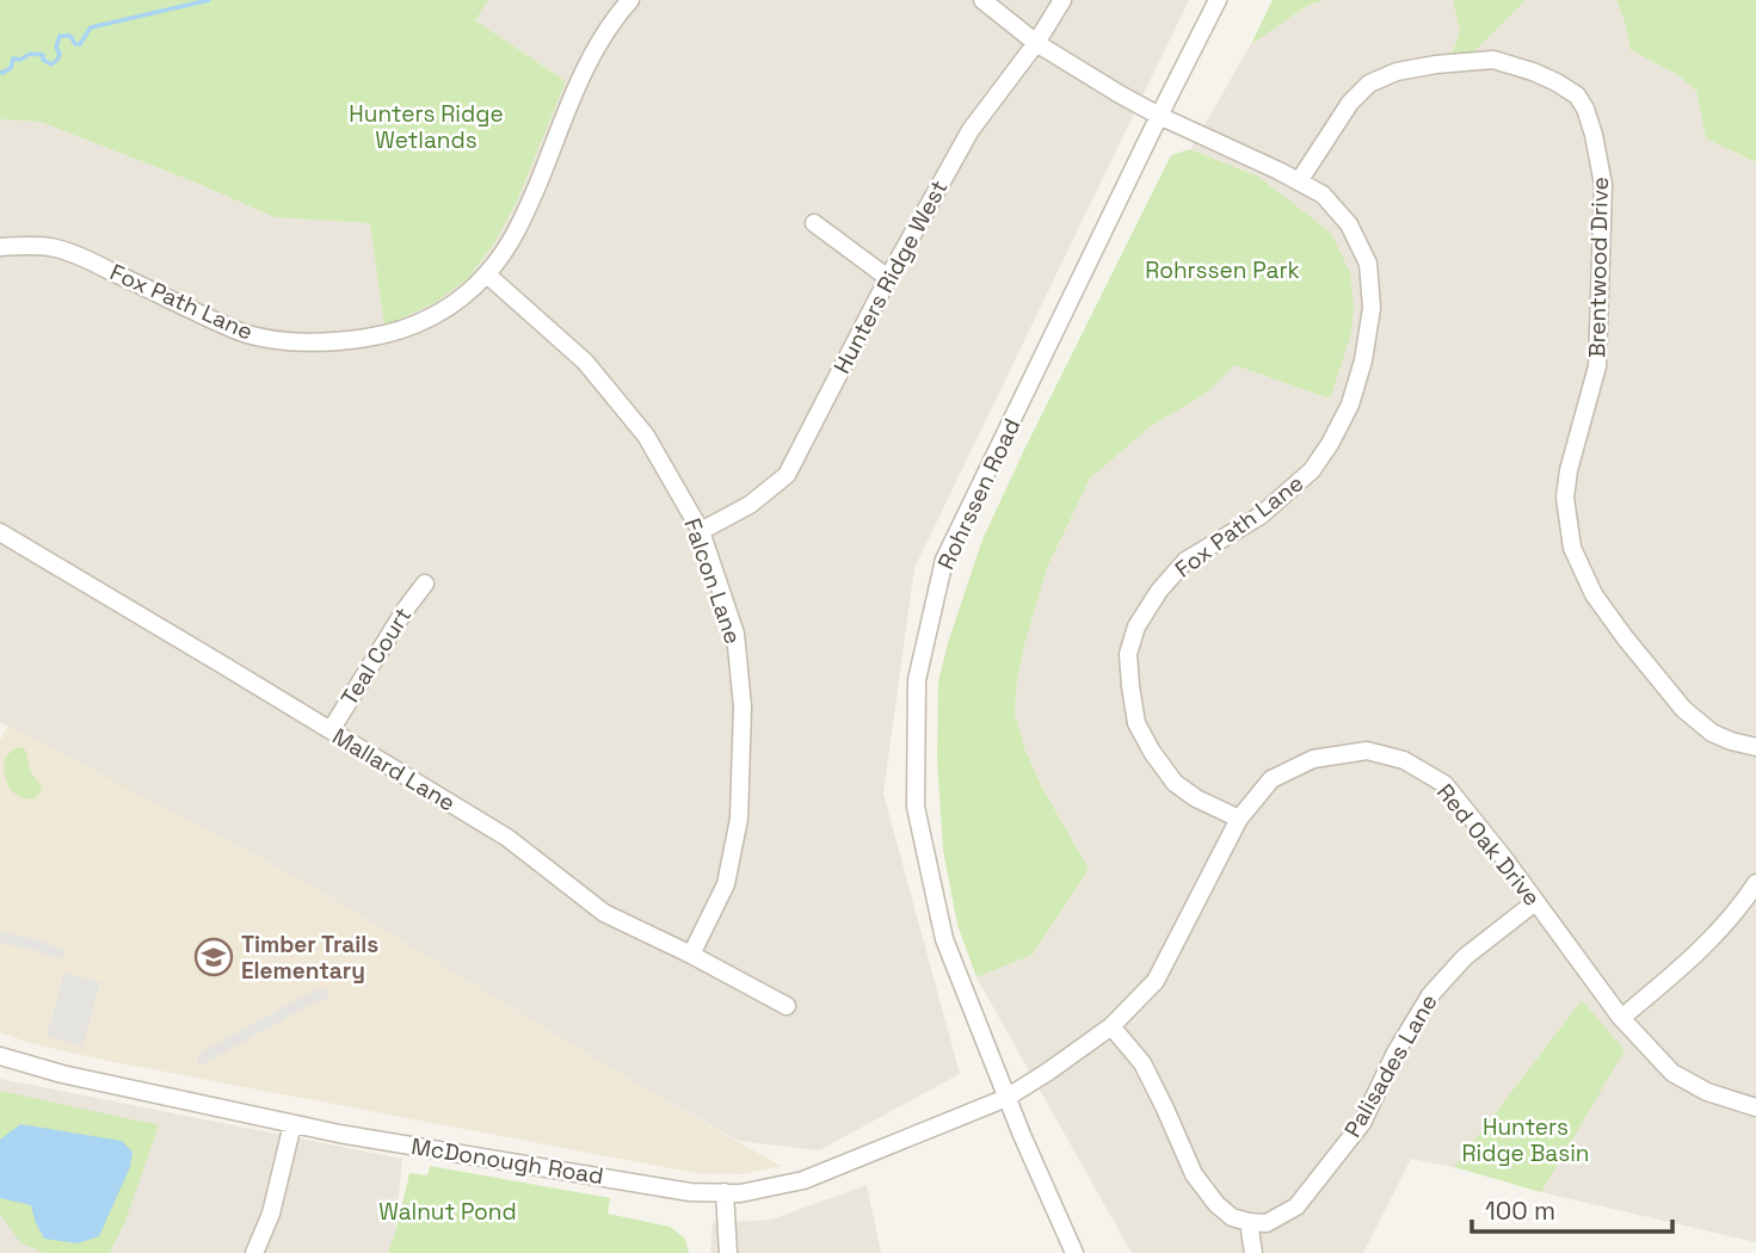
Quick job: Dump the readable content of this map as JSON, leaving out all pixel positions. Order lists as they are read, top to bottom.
{
  "streets": {
    "street": [
      "Brentwood Drive",
      "Hunters Ridge West",
      "Fox Path Lane",
      "Rohrssen Road",
      "Falcon Lane",
      "Teal Court",
      "Mallard Lane",
      "Red Oak Drive",
      "Palisades Lane",
      "McDonough Road"
    ]
  },
  "crossings": [
    ["Brentwood Drive", "Fox Path Lane"],
    ["Hunters Ridge West", "Fox Path Lane"],
    ["Hunters Ridge West", "Falcon Lane"],
    ["Fox Path Lane", "Rohrssen Road"],
    ["Fox Path Lane", "Falcon Lane"],
    ["Fox Path Lane", "Red Oak Drive"],
    ["Rohrssen Road", "Red Oak Drive"],
    ["Rohrssen Road", "McDonough Road"],
    ["Falcon Lane", "Mallard Lane"],
    ["Teal Court", "Mallard Lane"],
    ["Red Oak Drive", "Palisades Lane"],
    ["Red Oak Drive", "McDonough Road"]
  ],
  "parks": [
    "Hunters Ridge Wetlands",
    "Rohrssen Park",
    "Hunters Ridge Basin",
    "Walnut Pond"
  ],
  "places": {
    "school or university": ["Timber Trails Elementary"]
  },
  "scale_bar": "100 m"
}
